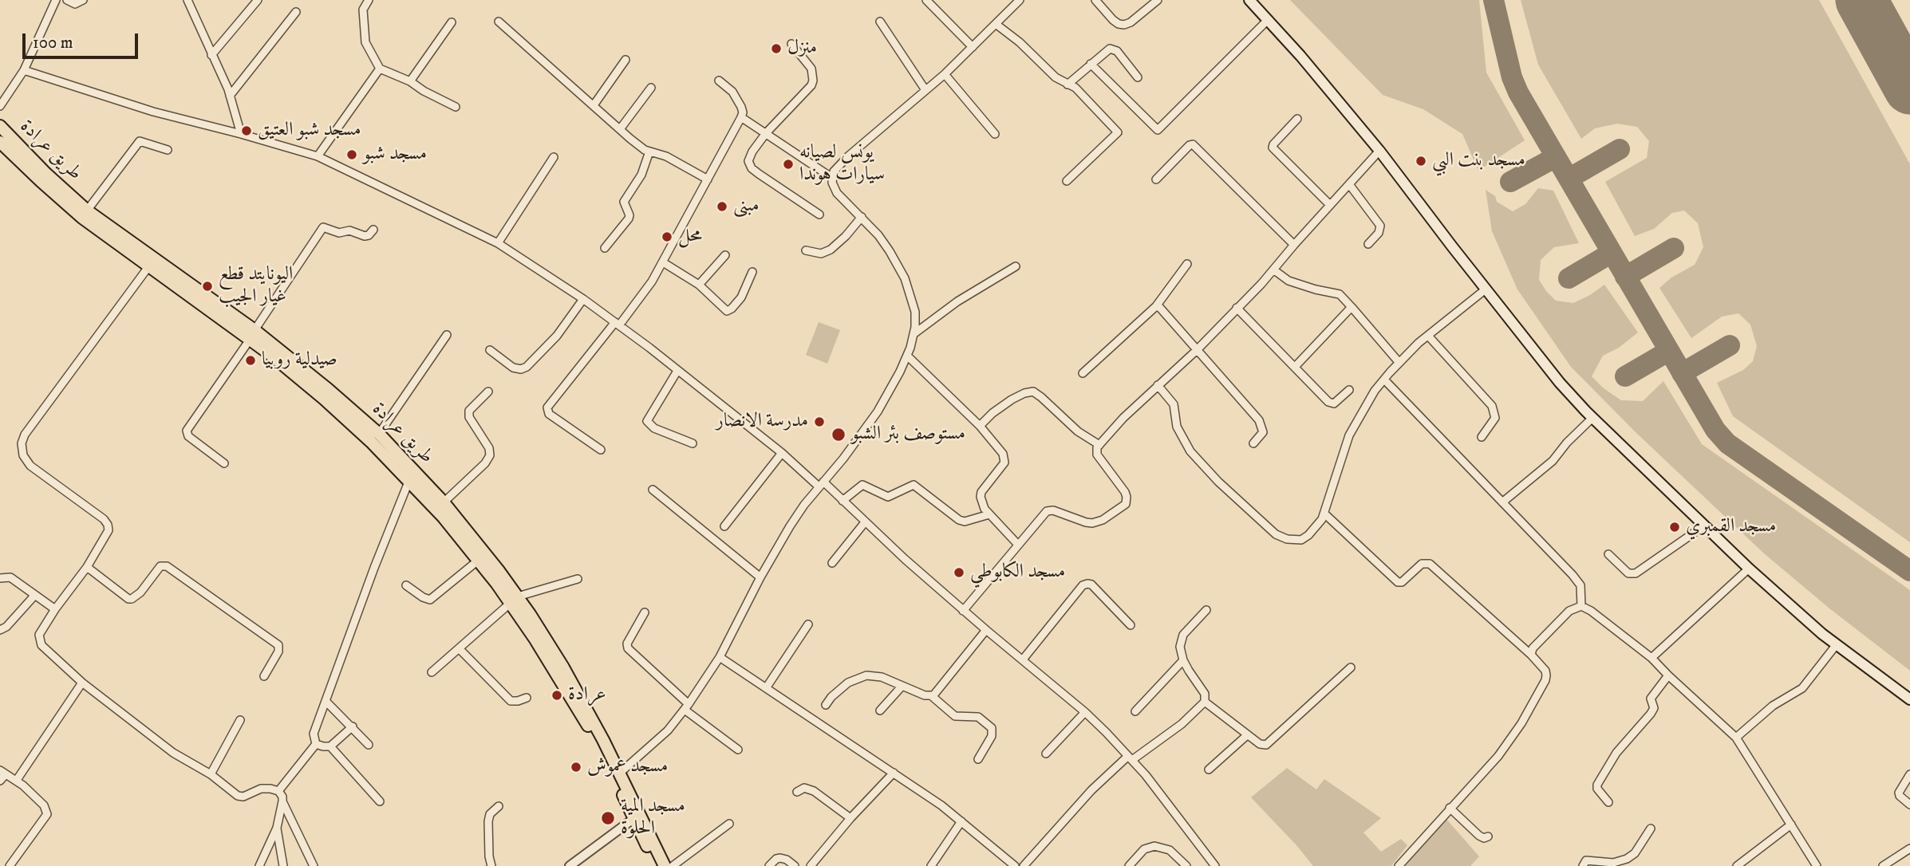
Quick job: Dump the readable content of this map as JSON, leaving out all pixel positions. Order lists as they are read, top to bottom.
{
  "streets": {
    "main road": ["طريق عرادة"]
  },
  "places": [
    "منزل",
    "مسجد شبو العتيق",
    "مسجد شبو",
    "مسجد بنت البي",
    "يونس لصيانه سيارات هوندا",
    "مبنى",
    "محل",
    "اليونايتد قطع غيار الجيب",
    "صيدلية روبيا",
    "مدرسة الانصار",
    "مستوصف بئر الشبو",
    "مسجد القمبري",
    "مسجد الكابوطي",
    "عرادة",
    "مسجد عموش",
    "مسجد المية الحلوة"
  ],
  "scale_bar": "100 m"
}
